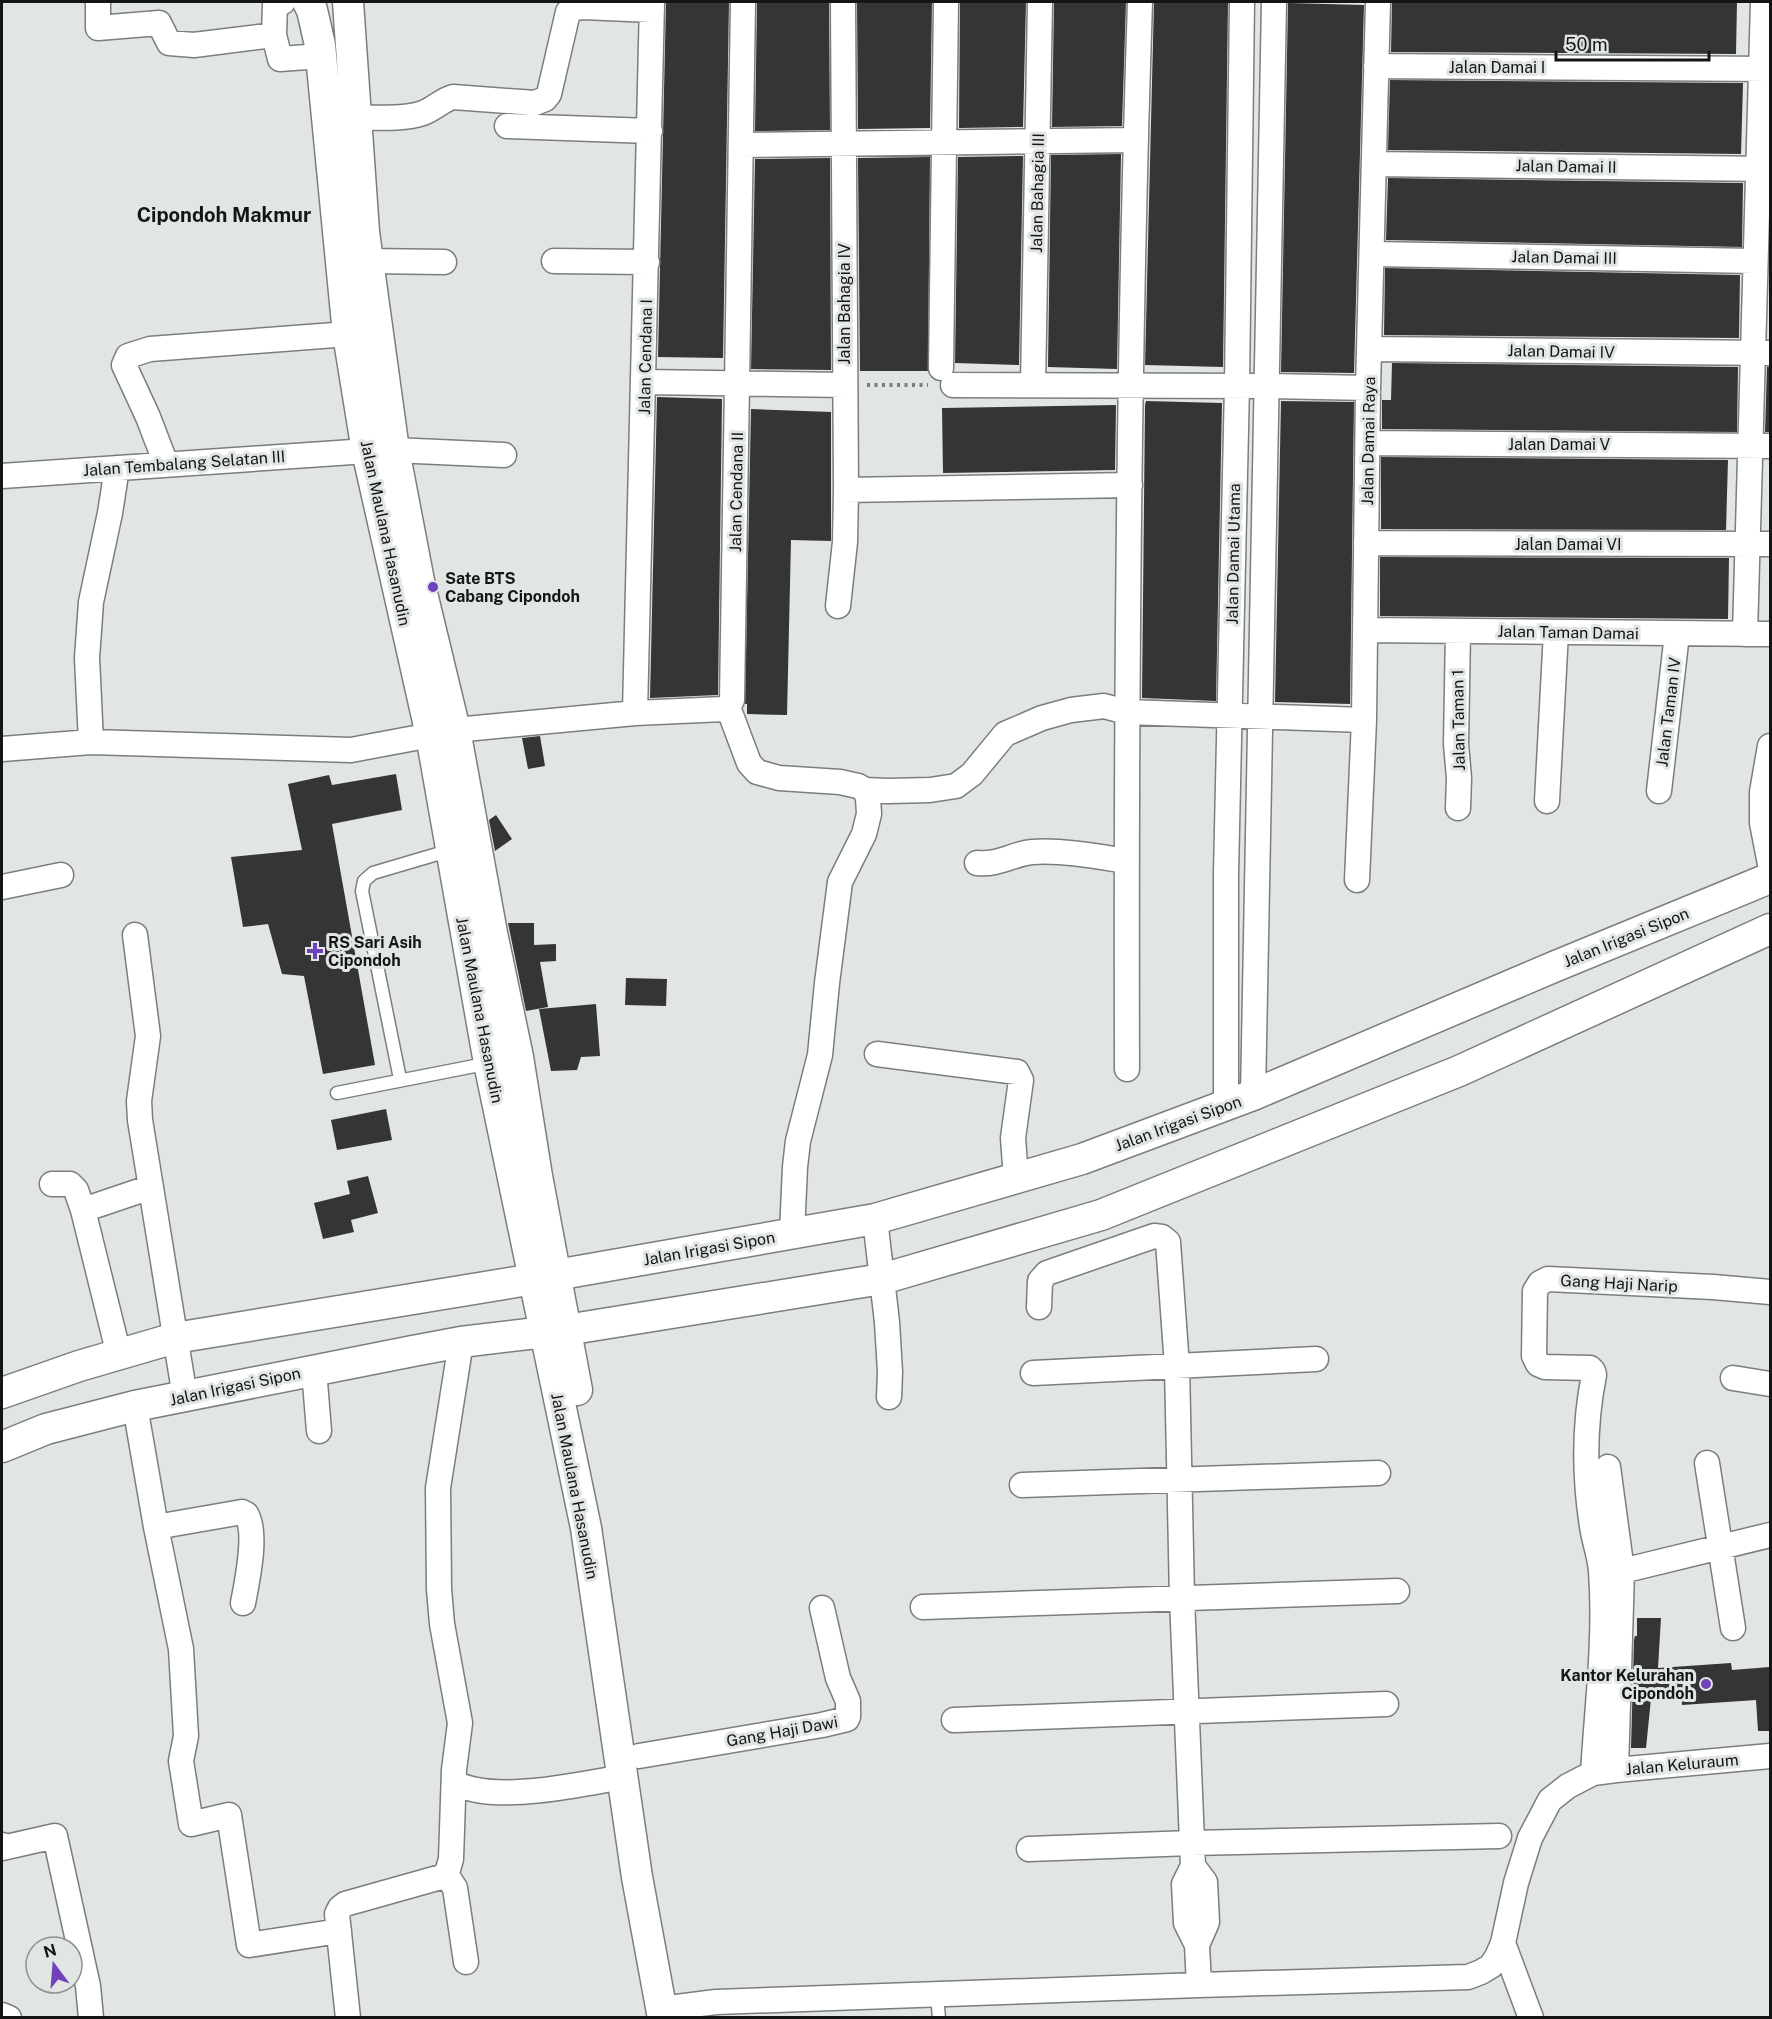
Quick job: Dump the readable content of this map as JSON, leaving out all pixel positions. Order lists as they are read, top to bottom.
{
  "streets": {
    "street": [
      "Jalan Damai I",
      "Jalan Damai II",
      "Jalan Bahagia III",
      "Jalan Damai III",
      "Jalan Bahagia IV",
      "Jalan Damai IV",
      "Jalan Cendana I",
      "Jalan Damai Raya",
      "Jalan Damai V",
      "Jalan Tembalang Selatan III",
      "Jalan Cendana II",
      "Jalan Maulana Hasanudin",
      "Jalan Damai VI",
      "Jalan Damai Utama",
      "Jalan Taman Damai",
      "Jalan Taman IV",
      "Jalan Taman 1",
      "Jalan Irigasi Sipon",
      "Gang Haji Narip",
      "Gang Haji Dawi",
      "Jalan Keluraum"
    ]
  },
  "crossings": [
    ["Jalan Damai I", "Jalan Damai Raya"],
    ["Jalan Damai II", "Jalan Damai Raya"],
    ["Jalan Damai III", "Jalan Damai Raya"],
    ["Jalan Damai IV", "Jalan Damai Raya"],
    ["Jalan Damai Raya", "Jalan Damai V"],
    ["Jalan Damai Raya", "Jalan Damai VI"],
    ["Jalan Damai Raya", "Jalan Taman Damai"],
    ["Jalan Tembalang Selatan III", "Jalan Maulana Hasanudin"],
    ["Jalan Maulana Hasanudin", "Jalan Irigasi Sipon"],
    ["Jalan Maulana Hasanudin", "Gang Haji Dawi"],
    ["Jalan Damai Utama", "Jalan Irigasi Sipon"],
    ["Jalan Taman Damai", "Jalan Taman IV"],
    ["Jalan Taman Damai", "Jalan Taman 1"],
    ["Gang Haji Narip", "Jalan Keluraum"]
  ],
  "districts": ["Cipondoh Makmur"],
  "places": {
    "other": ["Sate BTS Cabang Cipondoh", "Kantor Kelurahan Cipondoh"],
    "health": ["RS Sari Asih Cipondoh"]
  },
  "scale_bar": "50 m",
  "north": "top"
}
